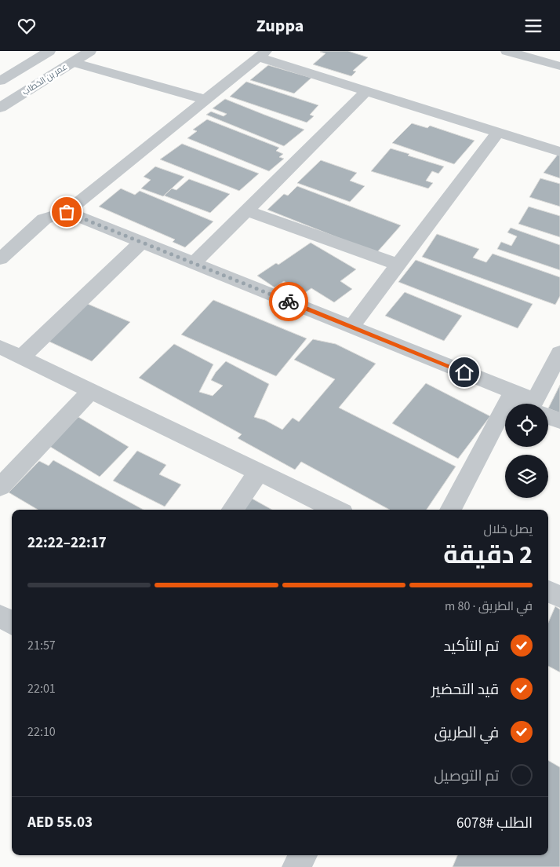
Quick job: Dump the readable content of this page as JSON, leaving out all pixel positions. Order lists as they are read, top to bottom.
{
  "streets": {
    "street": ["عمر بن الخطاب"]
  },
  "page": {
    "header": "Zuppa",
    "heading": ["2 دقيقة", "يصل خلال", "22:17–22:22"],
    "panel": ["الطلب #6078", "AED 55.03"],
    "bar": "في الطريق · 80 m",
    "list": [
      ["تم التأكيد", "21:57"],
      ["قيد التحضير", "22:01"],
      ["في الطريق", "22:10"],
      "تم التوصيل"
    ]
  }
}
